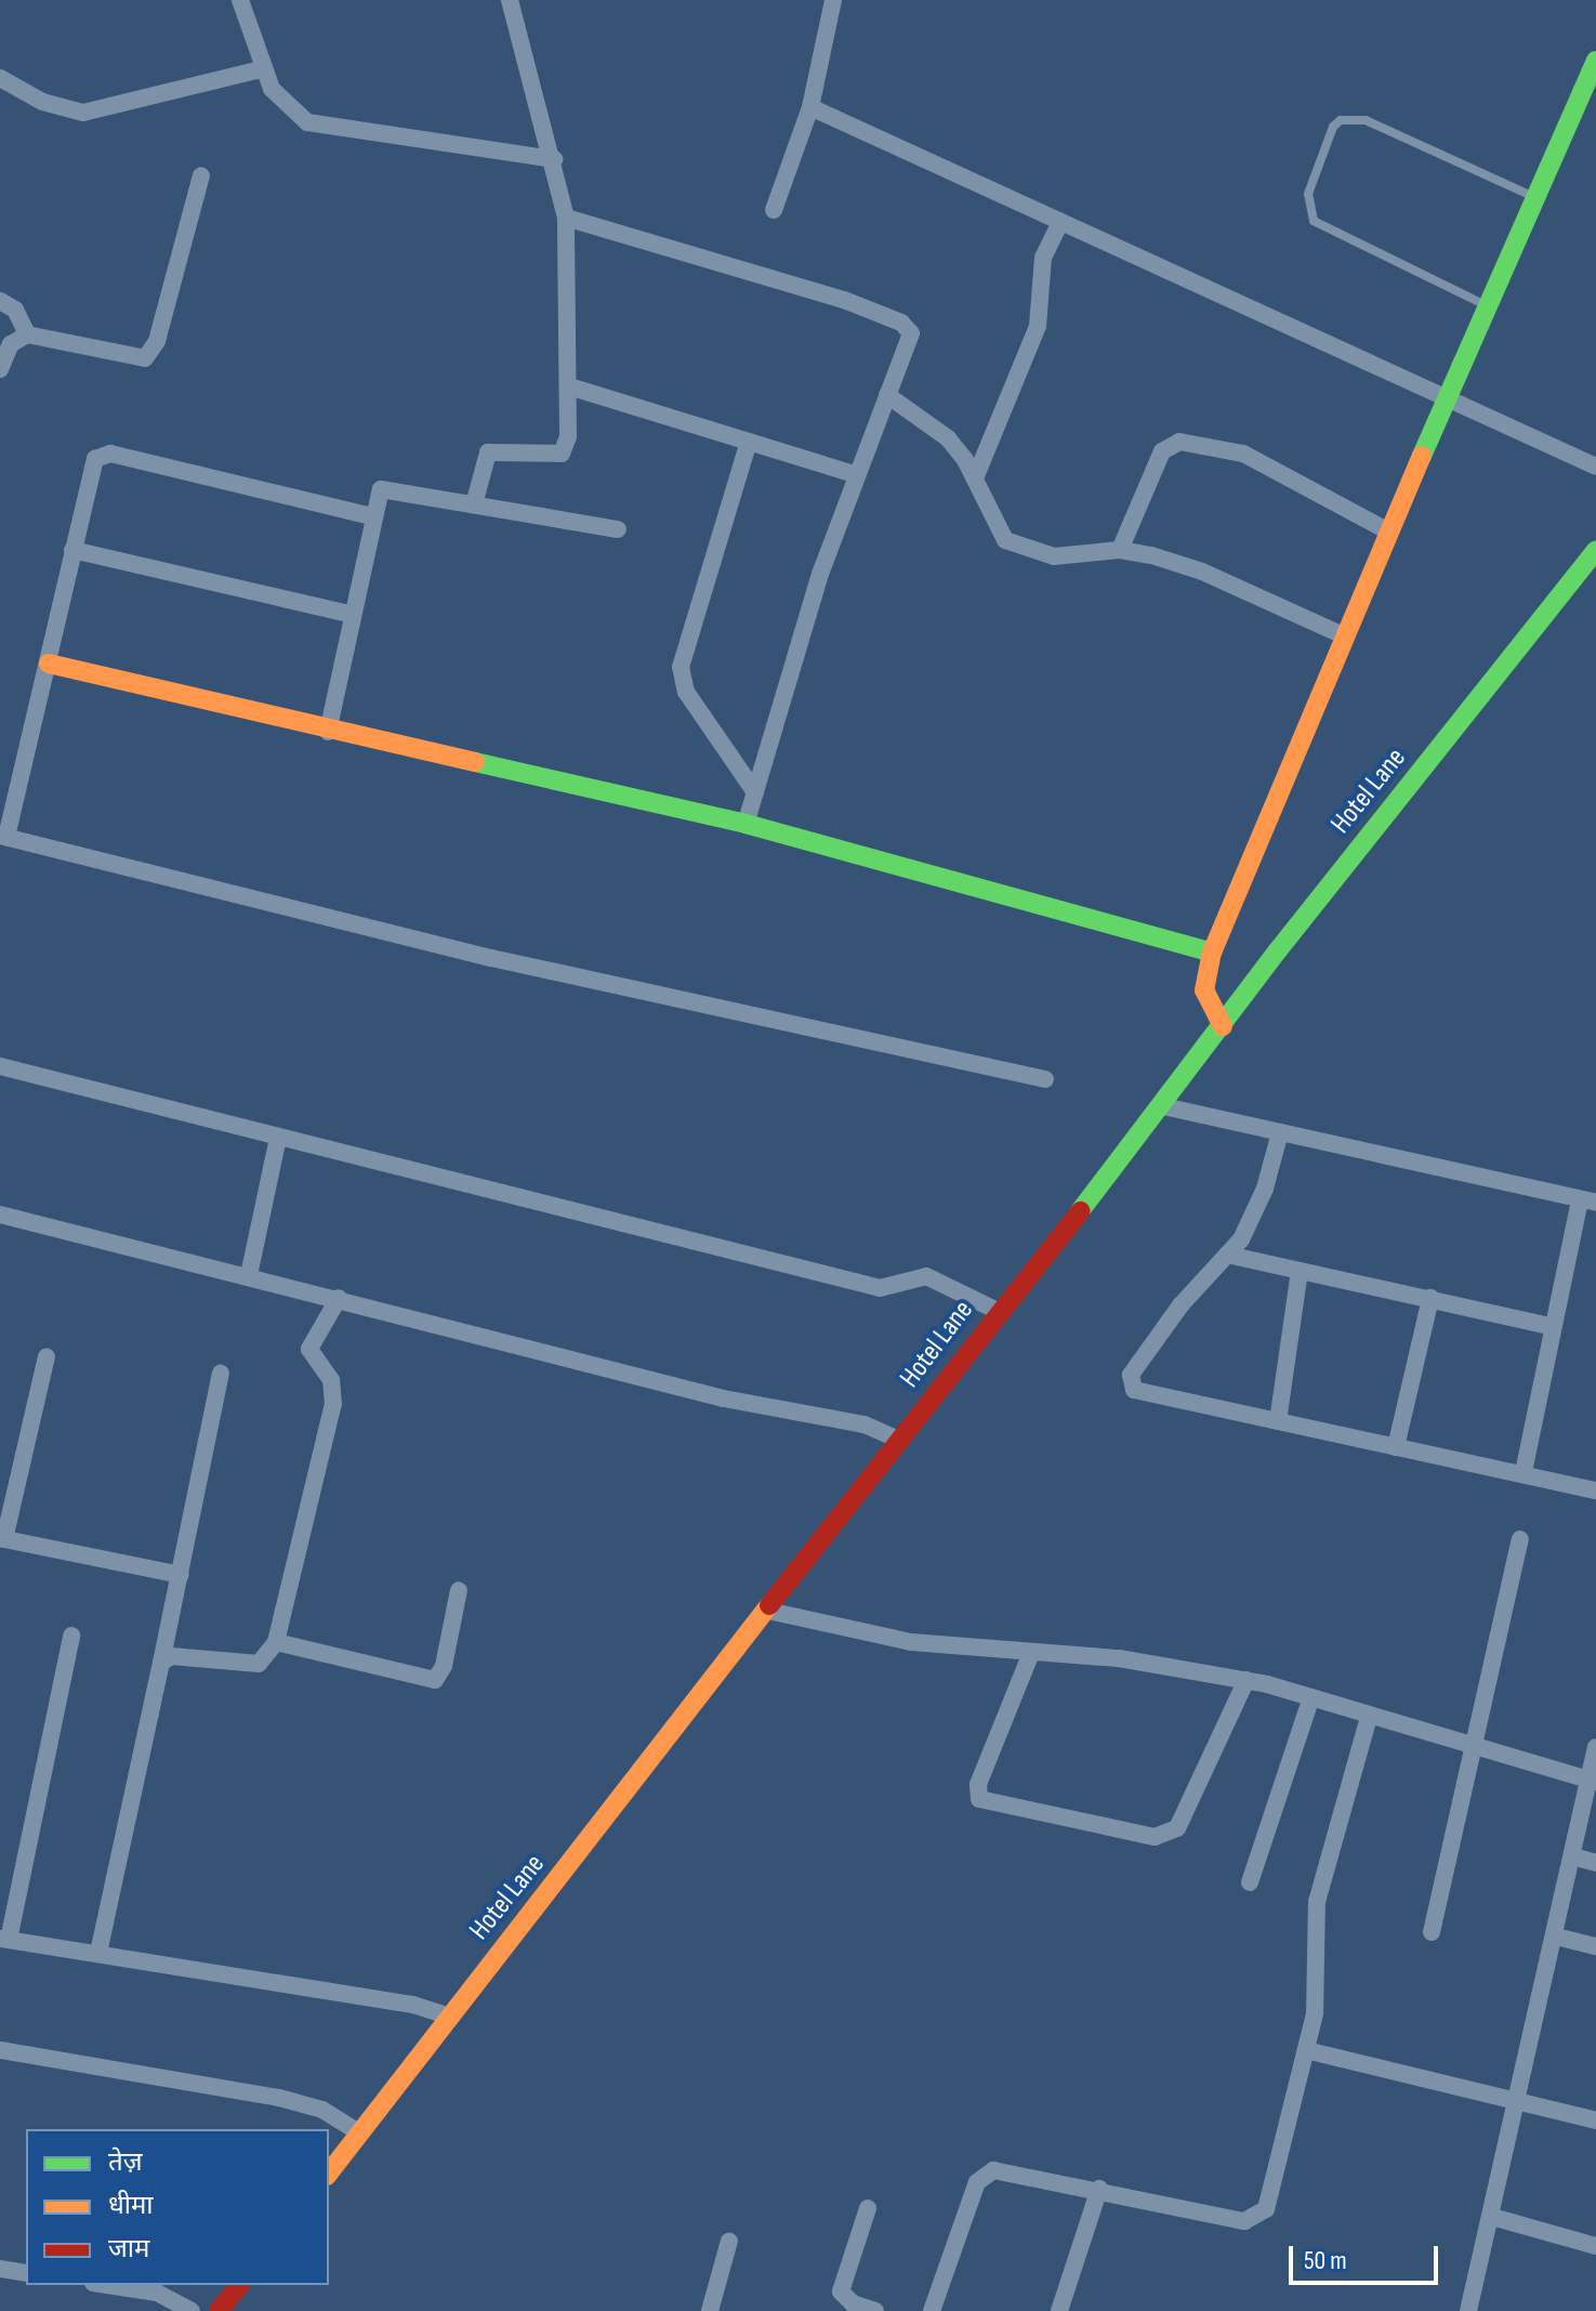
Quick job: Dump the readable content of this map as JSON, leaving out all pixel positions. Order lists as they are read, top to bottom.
{
  "streets": {
    "street": ["Hotel Lane"]
  },
  "legend": ["तेज़", "धीमा", "जाम"],
  "scale_bar": "50 m"
}
